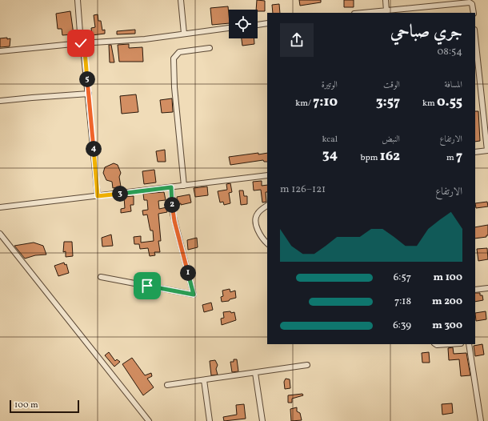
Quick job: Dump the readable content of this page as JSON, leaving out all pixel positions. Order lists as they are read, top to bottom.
{
  "scale_bar": "100 m",
  "page": {
    "heading": ["جري صباحي", "08:54"],
    "stats": [
      ["المسافة", "0.55 km"],
      ["الوقت", "3:57"],
      ["الوتيرة", "7:10 /km"],
      ["الارتفاع", "7 m"],
      ["النبض", "162 bpm"],
      ["kcal", "34"]
    ],
    "pins": [
      "5",
      "4",
      "3",
      "2",
      "1"
    ],
    "chart": ["الارتفاع", "121–126 m"],
    "list": [
      {
        "name": "100 m",
        "note": "6:57"
      },
      {
        "name": "200 m",
        "note": "7:18"
      },
      {
        "name": "300 m",
        "note": "6:39"
      }
    ],
    "scale": "100 m"
  }
}
